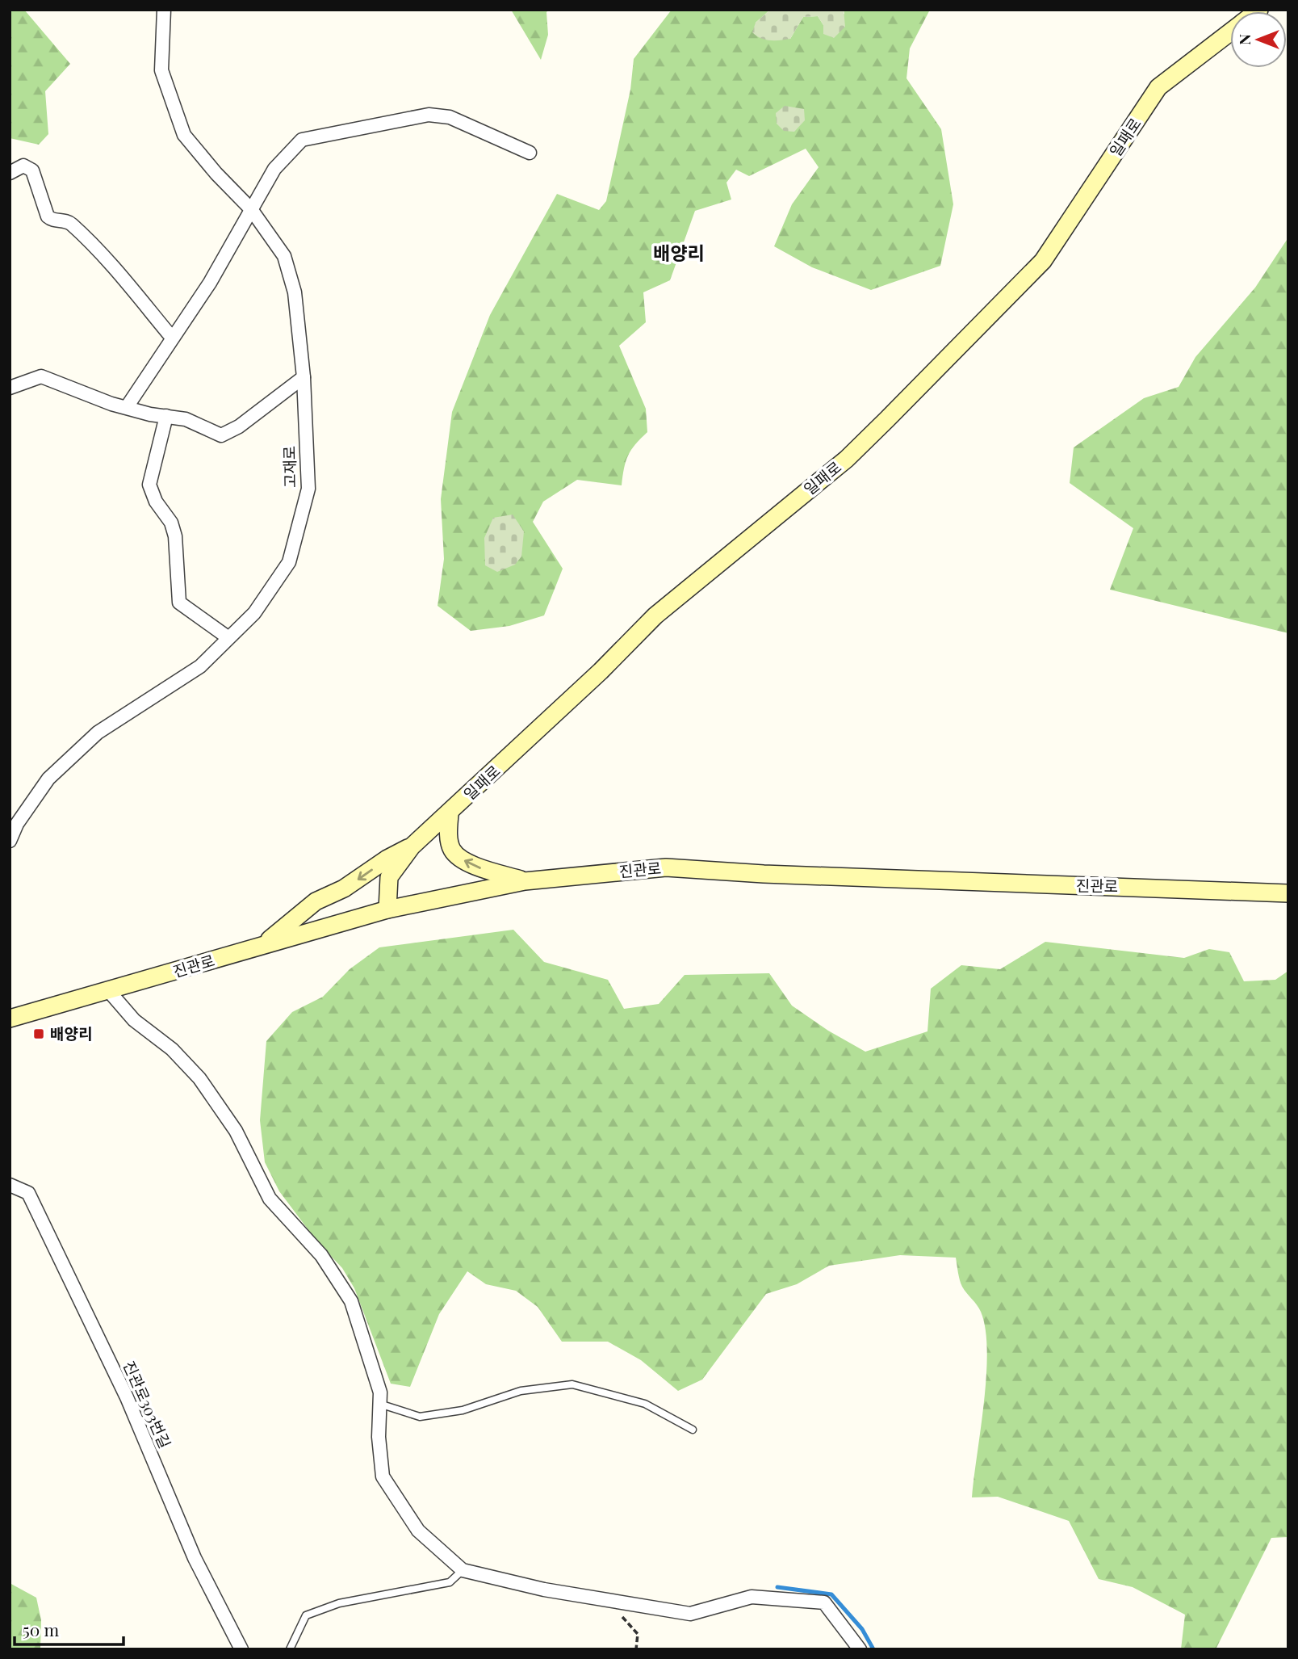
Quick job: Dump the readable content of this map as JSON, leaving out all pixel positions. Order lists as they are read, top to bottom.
{
  "streets": {
    "main road": ["일패로", "진관로"],
    "street": ["고재로", "진관로303번길"]
  },
  "crossings": [
    ["일패로", "진관로"]
  ],
  "districts": ["배양리"],
  "places": {
    "transit": ["배양리"]
  },
  "scale_bar": "50 m",
  "north": "left"
}
